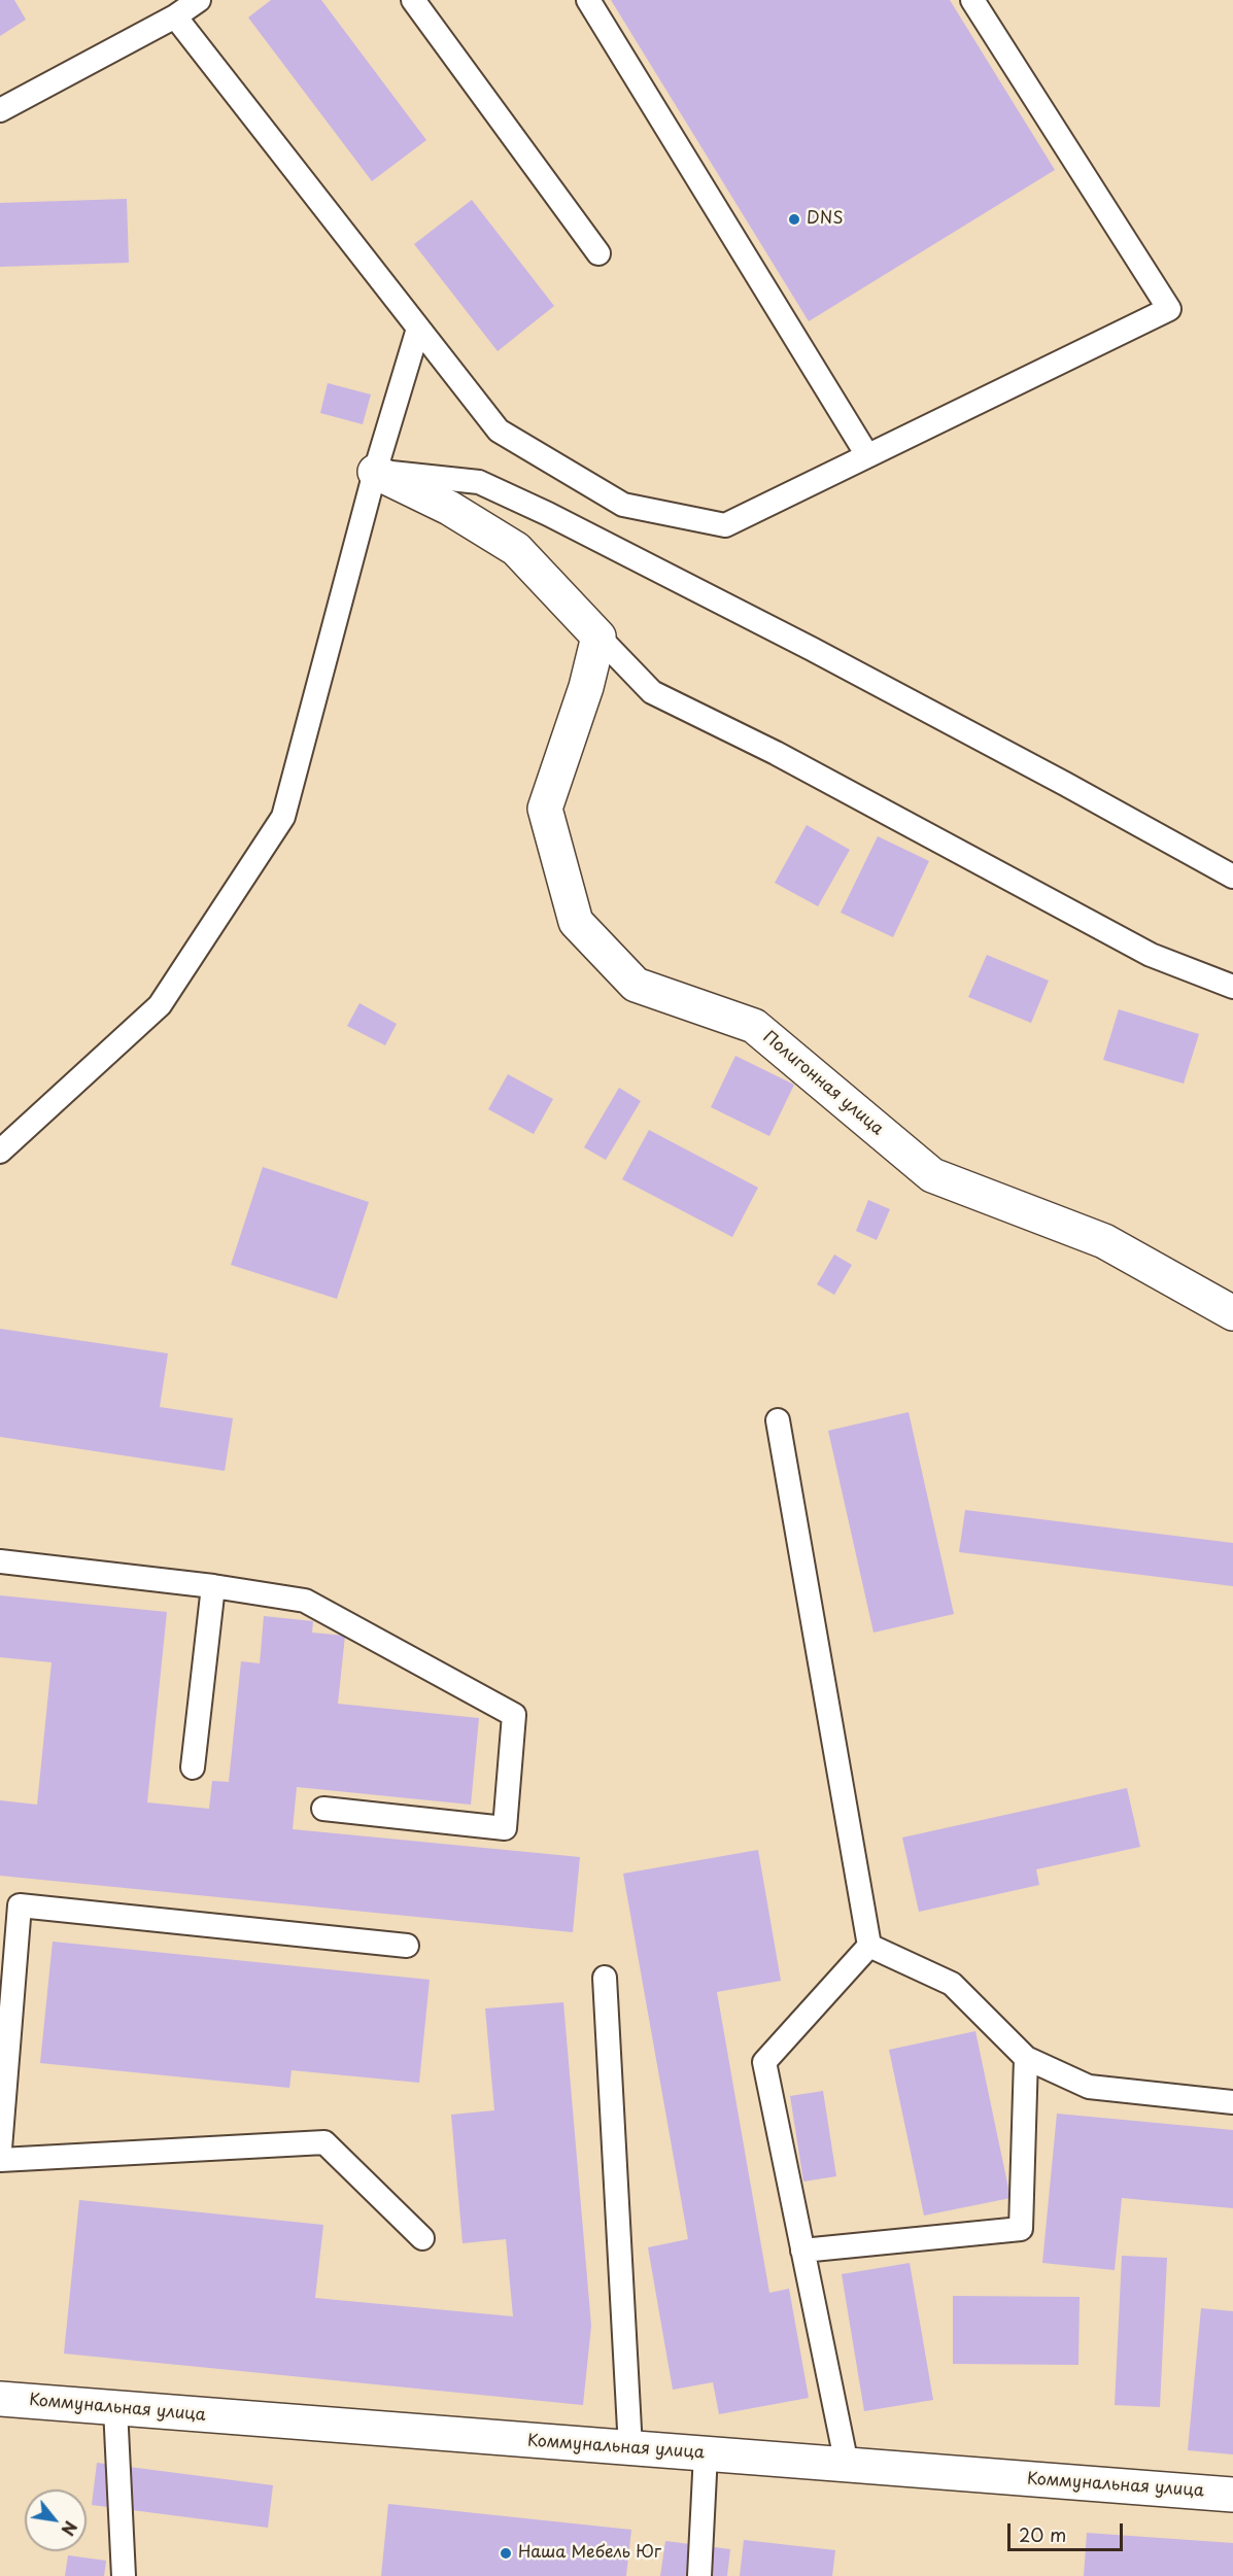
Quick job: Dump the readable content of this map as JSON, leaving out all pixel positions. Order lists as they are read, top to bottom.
{
  "streets": {
    "street": ["Полигонная улица", "Коммунальная улица"]
  },
  "places": ["DNS", "Наша Мебель Юг"],
  "scale_bar": "20 m",
  "north": "bottom right"
}
